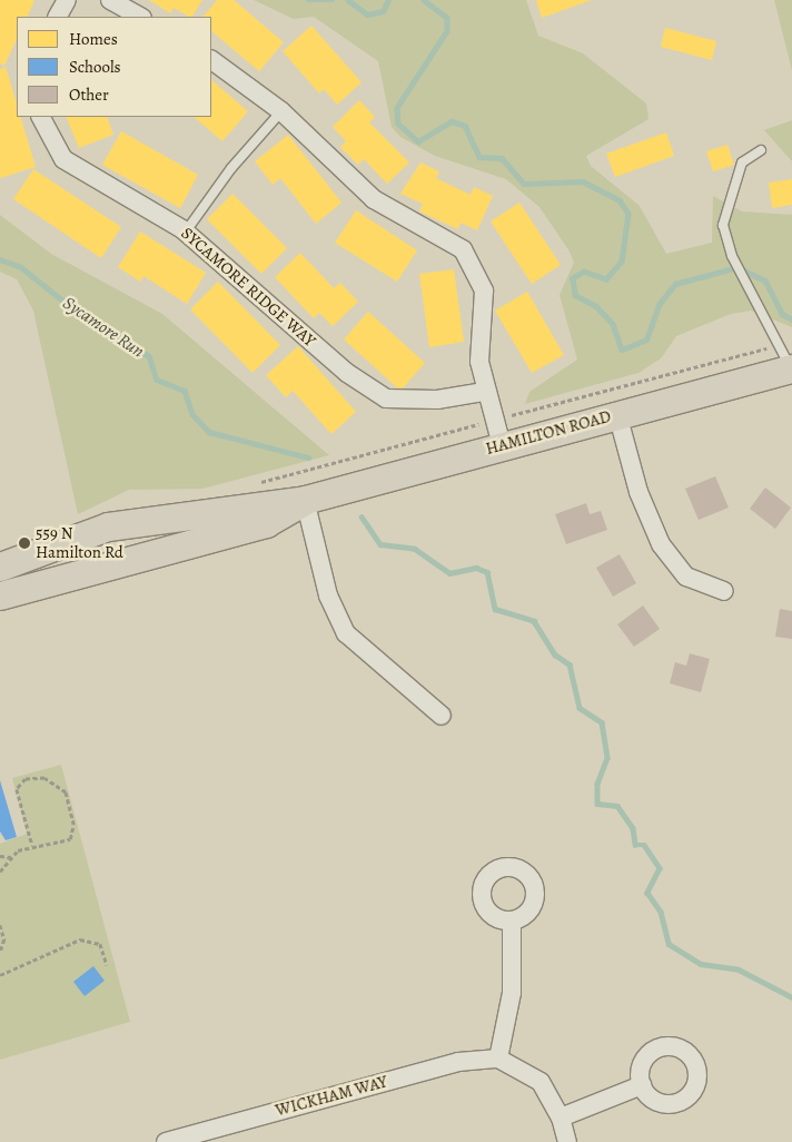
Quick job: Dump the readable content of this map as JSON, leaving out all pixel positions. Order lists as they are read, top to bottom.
{
  "streets": {
    "main road": ["HAMILTON ROAD"],
    "street": ["SYCAMORE RIDGE WAY", "WICKHAM WAY"]
  },
  "water": ["Sycamore Run"],
  "places": ["559 N Hamilton Rd"],
  "legend": ["Homes", "Schools", "Other"]
}
